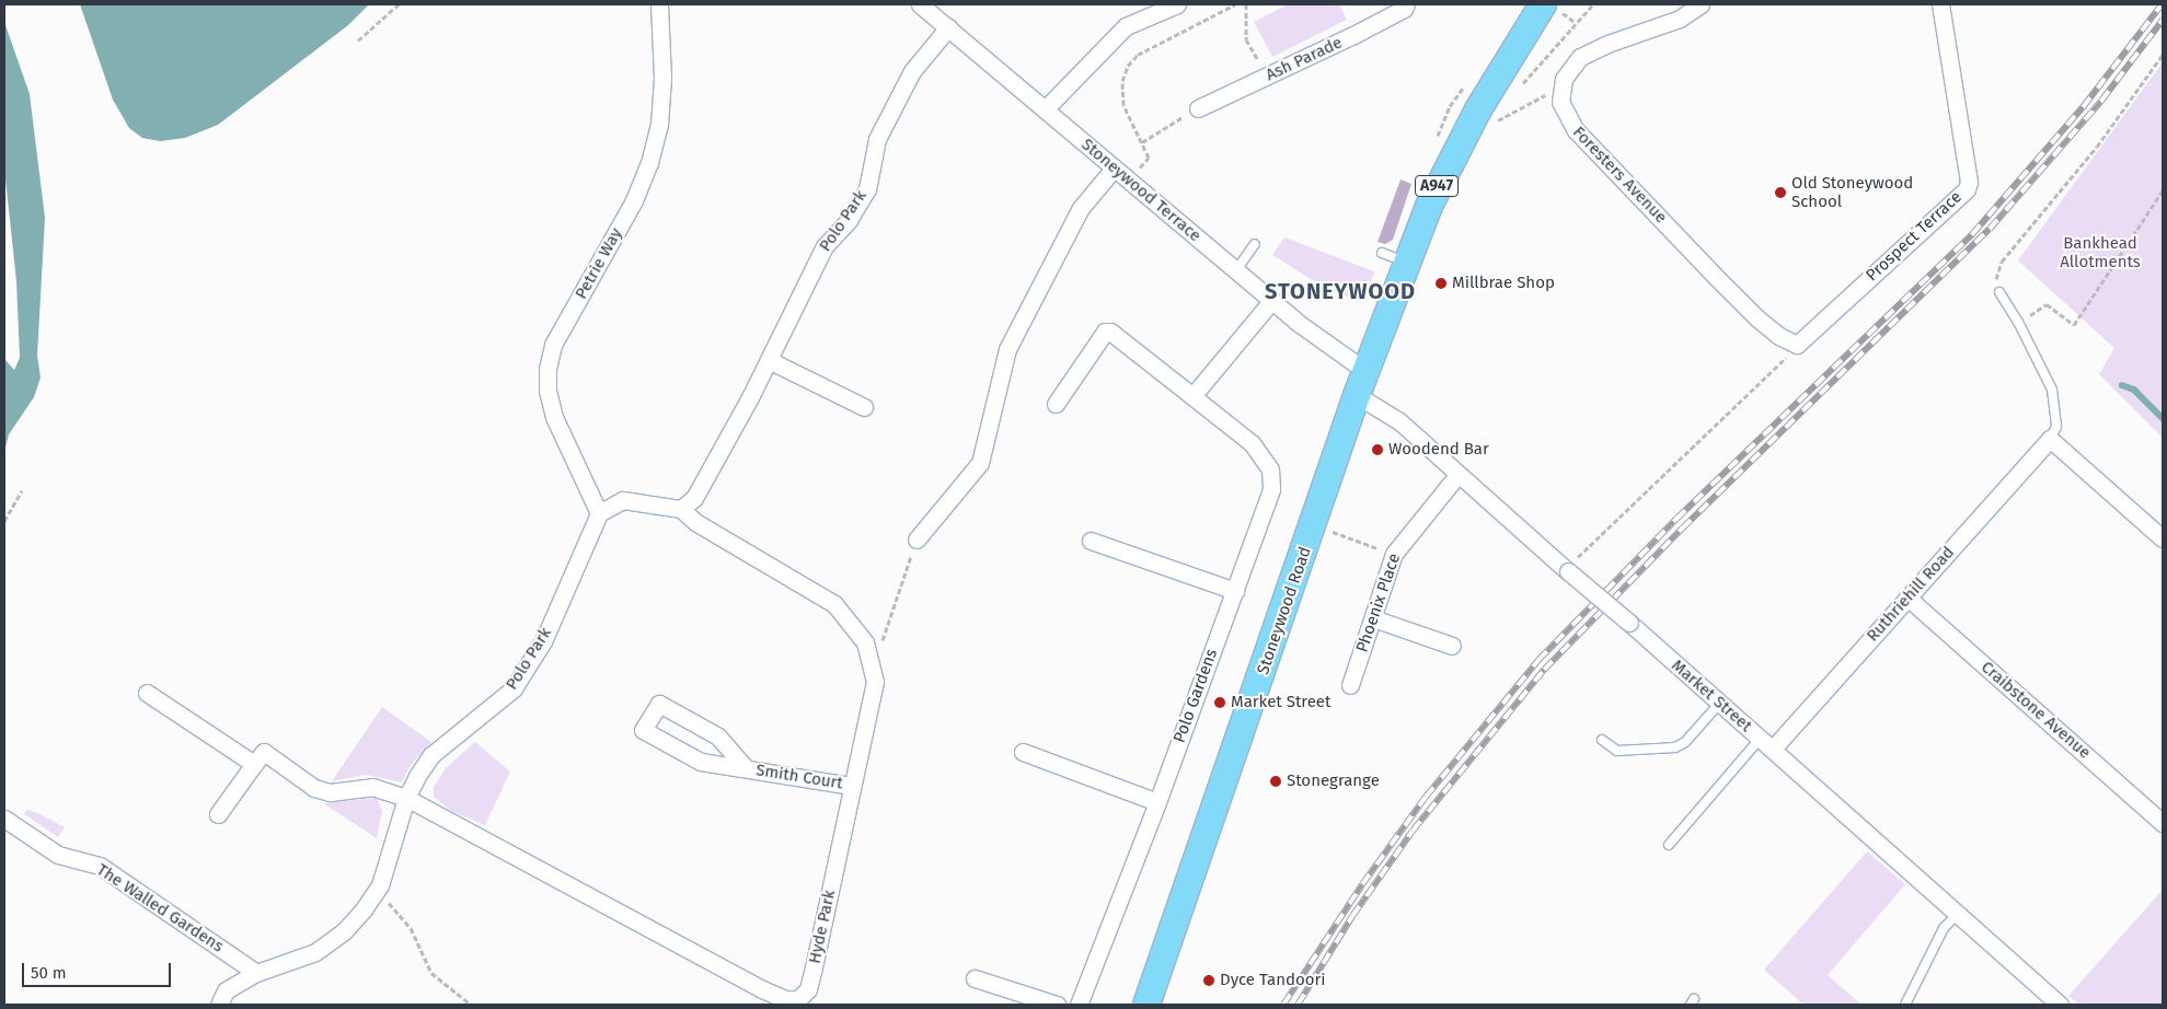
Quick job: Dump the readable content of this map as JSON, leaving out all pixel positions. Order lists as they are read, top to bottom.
{
  "streets": {
    "main road": ["A947", "Stoneywood Road"],
    "street": [
      "Ash Parade",
      "Foresters Avenue",
      "Stoneywood Terrace",
      "Polo Park",
      "Prospect Terrace",
      "Petrie Way",
      "Ruthriehill Road",
      "Phoenix Place",
      "Polo Gardens",
      "Market Street",
      "Craibstone Avenue",
      "Smith Court",
      "The Walled Gardens",
      "Hyde Park"
    ]
  },
  "crossings": [
    ["Foresters Avenue", "Prospect Terrace"],
    ["A947", "Stoneywood Terrace"],
    ["A947", "Stoneywood Road"],
    ["A947", "Market Street"],
    ["Stoneywood Terrace", "Polo Park"],
    ["Stoneywood Terrace", "Stoneywood Road"],
    ["Stoneywood Terrace", "Market Street"],
    ["Polo Park", "Petrie Way"],
    ["Polo Park", "The Walled Gardens"],
    ["Polo Park", "Hyde Park"],
    ["Ruthriehill Road", "Market Street"],
    ["Ruthriehill Road", "Craibstone Avenue"],
    ["Phoenix Place", "Market Street"],
    ["Stoneywood Road", "Market Street"],
    ["Smith Court", "Hyde Park"]
  ],
  "districts": ["STONEYWOOD"],
  "parks": ["Bankhead Allotments"],
  "places": [
    "Old Stoneywood School",
    "Millbrae Shop",
    "Woodend Bar",
    "Market Street",
    "Stonegrange",
    "Dyce Tandoori"
  ],
  "scale_bar": "50 m"
}
